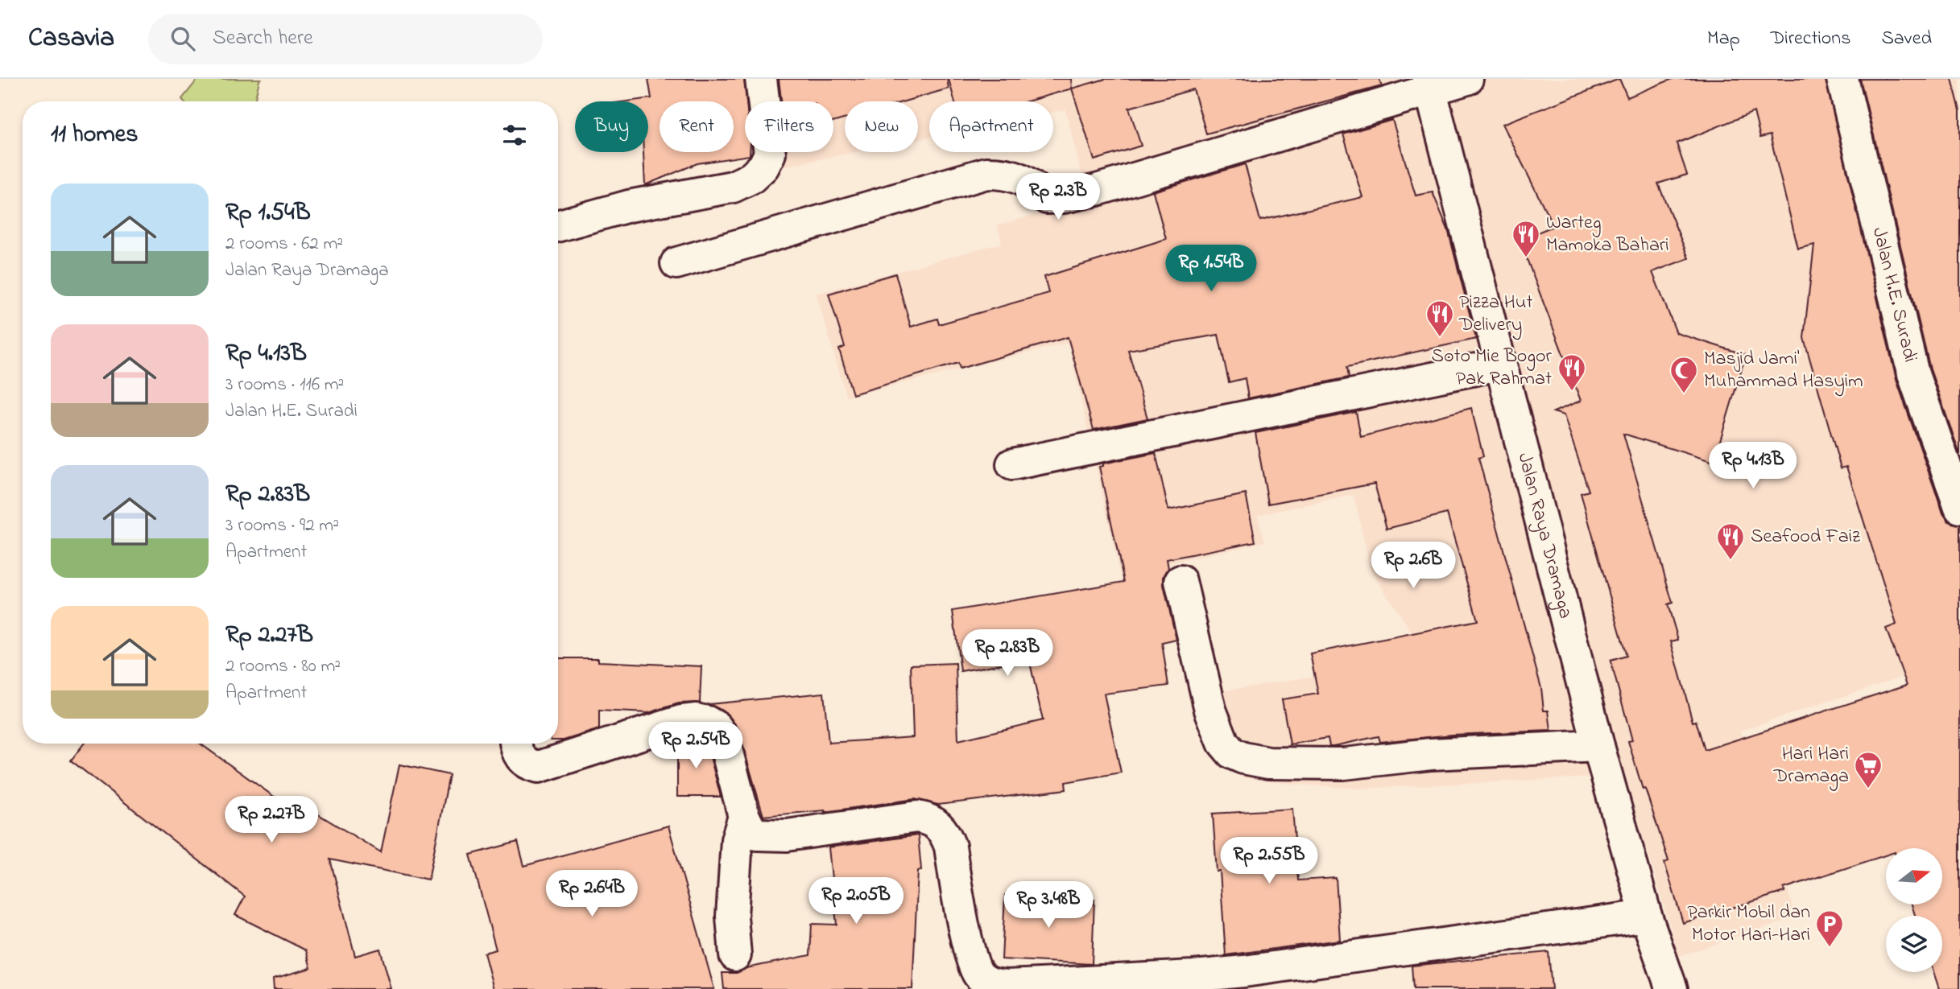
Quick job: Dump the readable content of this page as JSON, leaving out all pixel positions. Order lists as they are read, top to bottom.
{
  "streets": {
    "main road": ["Jalan H.E. Suradi", "Jalan Raya Dramaga"]
  },
  "places": {
    "restaurant": [
      "Warteg Mamoka Bahari",
      "Pizza Hut Delivery",
      "Soto Mie Bogor Pak Rahmat",
      "Seafood Faiz"
    ],
    "mosque": ["Masjid Jami' Muhammad Hasyim"],
    "supermarket": ["Hari Hari Dramaga"],
    "parking": ["Parkir Mobil dan Motor Hari-Hari"]
  },
  "north": "right",
  "page": {
    "header": "Casavia",
    "search": "Search here",
    "nav": ["Map", "Directions", "Saved"],
    "chip": [
      "Buy",
      "Rent",
      "Filters",
      "New",
      "Apartment"
    ],
    "heading": "11 homes",
    "list": [
      {
        "name": "Rp 1.54B",
        "note": "2 rooms · 62 m² · Jalan Raya Dramaga"
      },
      {
        "name": "Rp 4.13B",
        "note": "3 rooms · 116 m² · Jalan H.E. Suradi"
      },
      {
        "name": "Rp 2.83B",
        "note": "3 rooms · 92 m² · Apartment"
      },
      {
        "name": "Rp 2.27B",
        "note": "2 rooms · 80 m² · Apartment"
      }
    ],
    "price": [
      "Rp 2.3B",
      "Rp 1.54B",
      "Rp 4.13B",
      "Rp 2.6B",
      "Rp 2.83B",
      "Rp 2.54B",
      "Rp 2.27B",
      "Rp 2.55B",
      "Rp 2.64B",
      "Rp 2.05B",
      "Rp 3.48B"
    ]
  }
}
